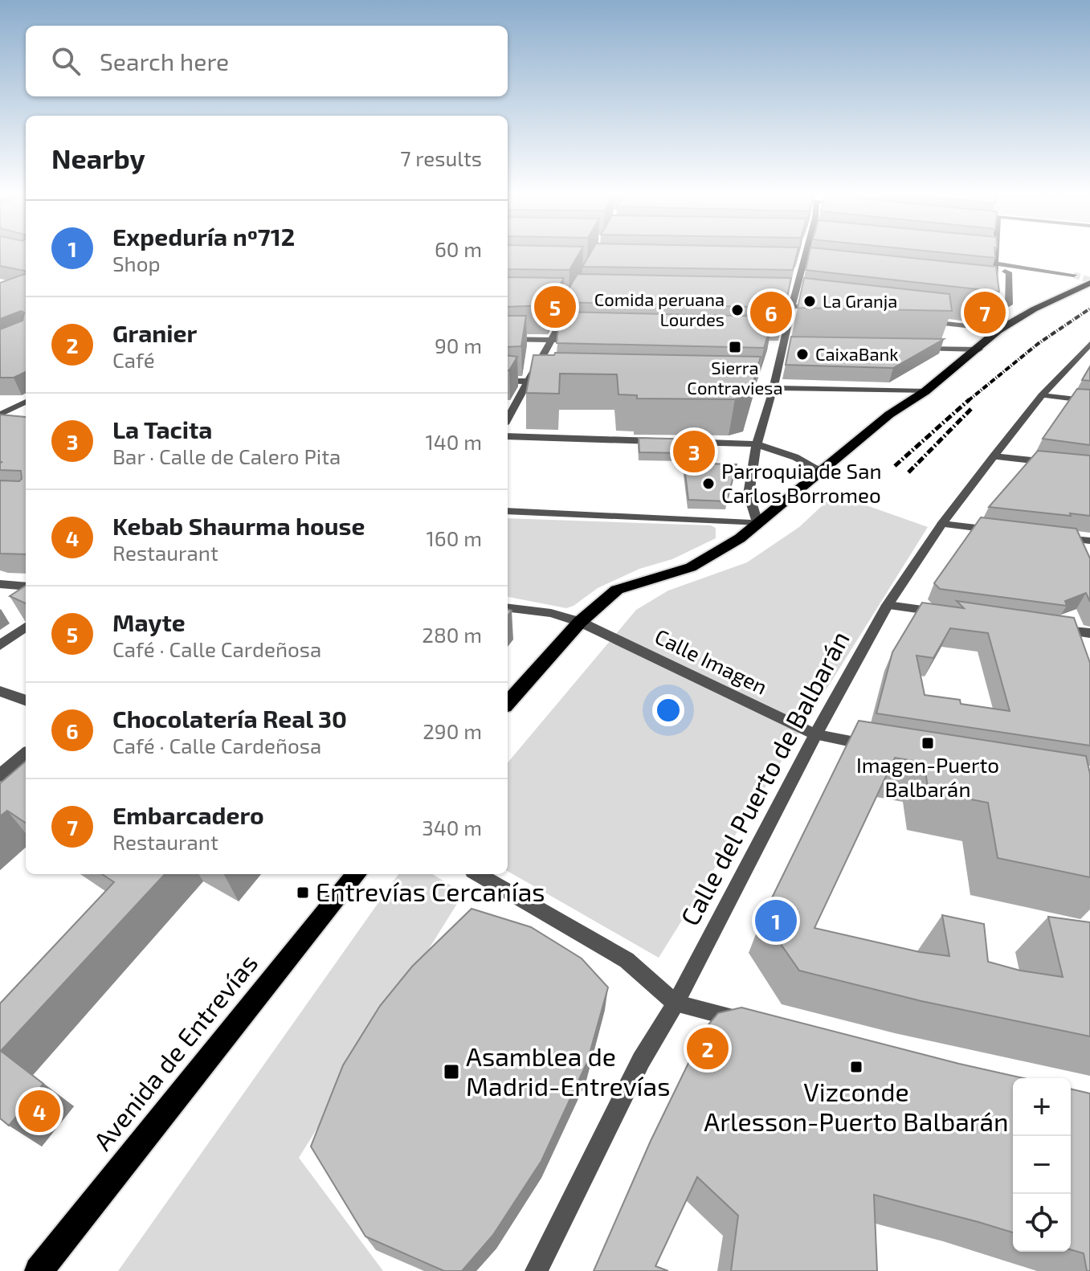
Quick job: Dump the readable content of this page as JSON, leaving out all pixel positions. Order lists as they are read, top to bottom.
{
  "streets": {
    "main road": ["Avenida de Entrevías"],
    "street": ["Calle Imagen", "Calle del Puerto de Balbarán"]
  },
  "crossings": [
    ["Calle Imagen", "Calle del Puerto de Balbarán"]
  ],
  "places": {
    "other": [
      "La Granja",
      "Comida peruana Lourdes",
      "CaixaBank",
      "Parroquia de San Carlos Borromeo"
    ],
    "transit": [
      "Sierra Contraviesa",
      "Imagen-Puerto Balbarán",
      "Entrevías Cercanías",
      "Vizconde Arlesson-Puerto Balbarán",
      "Asamblea de Madrid-Entrevías"
    ]
  },
  "page": {
    "search": "Search here",
    "heading": ["Nearby", "7 results"],
    "list": [
      {
        "mark": "1",
        "name": "Expeduría nº712",
        "note": "Shop",
        "value": "60 m"
      },
      {
        "mark": "2",
        "name": "Granier",
        "note": "Café",
        "value": "90 m"
      },
      {
        "mark": "3",
        "name": "La Tacita",
        "note": "Bar · Calle de Calero Pita",
        "value": "140 m"
      },
      {
        "mark": "4",
        "name": "Kebab Shaurma house",
        "note": "Restaurant",
        "value": "160 m"
      },
      {
        "mark": "5",
        "name": "Mayte",
        "note": "Café · Calle Cardeñosa",
        "value": "280 m"
      },
      {
        "mark": "6",
        "name": "Chocolatería Real 30",
        "note": "Café · Calle Cardeñosa",
        "value": "290 m"
      },
      {
        "mark": "7",
        "name": "Embarcadero",
        "note": "Restaurant",
        "value": "340 m"
      }
    ],
    "pins": [
      "5",
      "6",
      "7",
      "3",
      "1",
      "2",
      "4"
    ],
    "map_buttons": ["+", "−"]
  }
}
